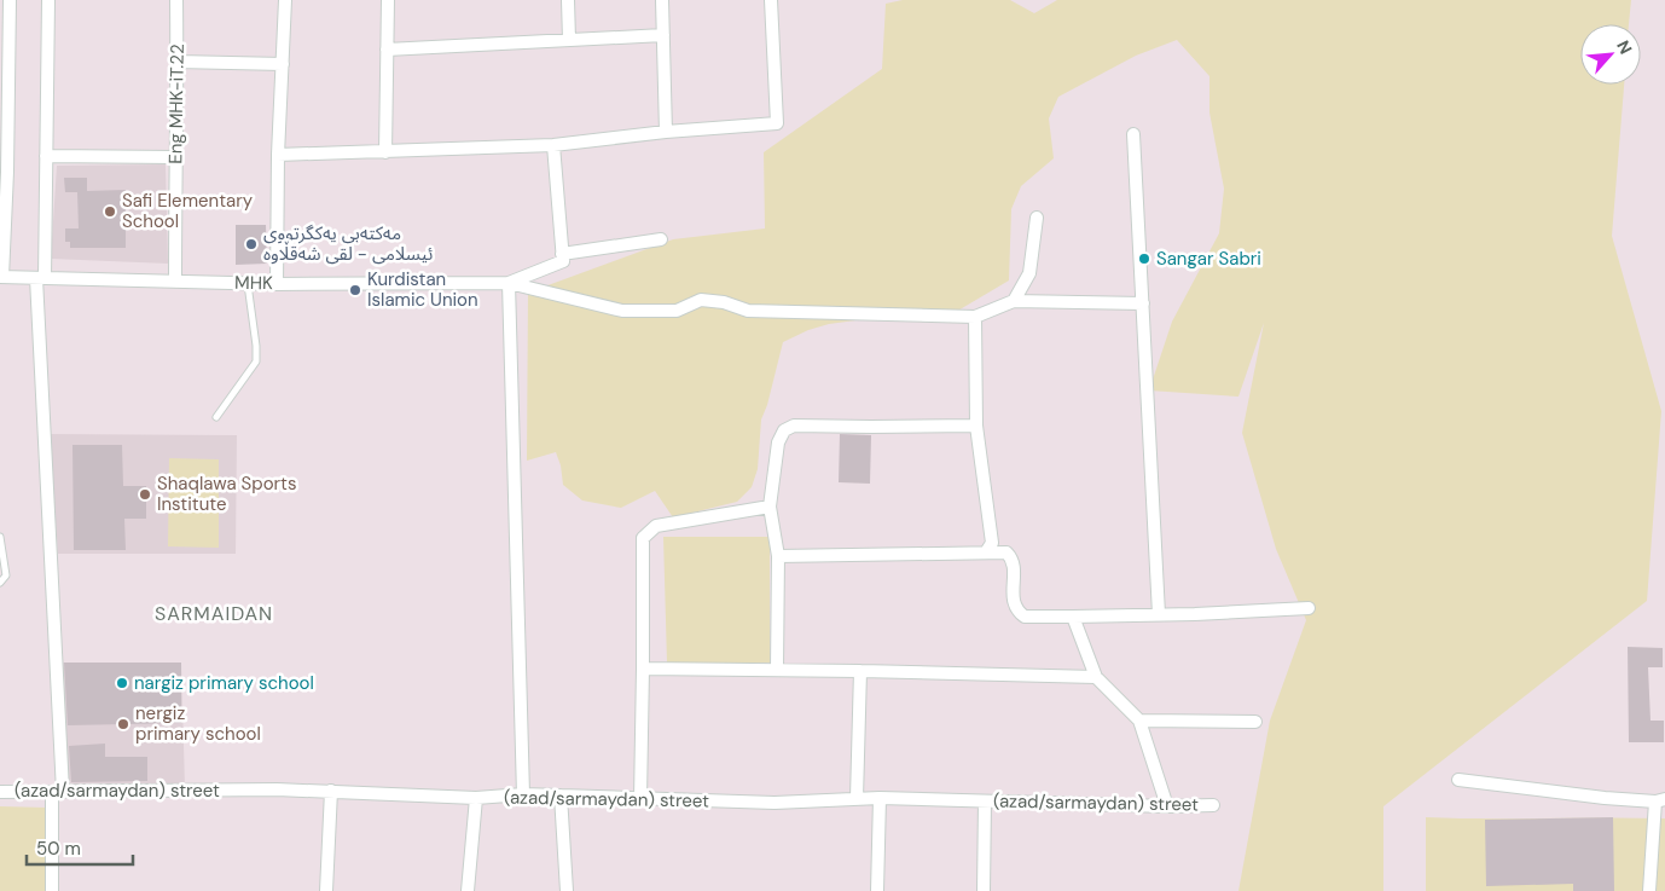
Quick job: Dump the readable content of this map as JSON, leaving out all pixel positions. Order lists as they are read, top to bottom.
{
  "streets": {
    "street": ["Eng MHK-iT.22", "MHK", "(azad/sarmaydan) street"]
  },
  "crossings": [
    ["Eng MHK-iT.22", "MHK"]
  ],
  "districts": ["SARMAIDAN"],
  "places": [
    "Safi Elementary School",
    "مەکتەبی یەکگرتووی ئیسلامی - لقی شەقڵاوە",
    "Sangar Sabri",
    "Kurdistan Islamic Union",
    "Shaqlawa Sports Institute",
    "nargiz primary school",
    "nergiz primary school"
  ],
  "scale_bar": "50 m",
  "north": "top right"
}
